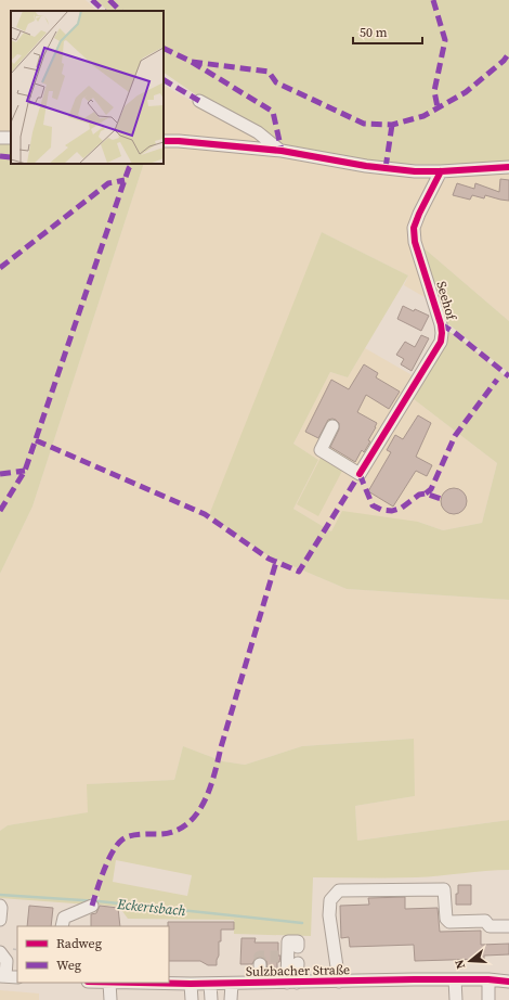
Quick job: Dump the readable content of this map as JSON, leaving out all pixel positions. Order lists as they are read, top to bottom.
{
  "streets": {
    "street": ["Seehof", "Sulzbacher Straße"]
  },
  "water": ["Eckertsbach"],
  "legend": ["Radweg", "Weg"],
  "scale_bar": "50 m",
  "north": "left"
}
